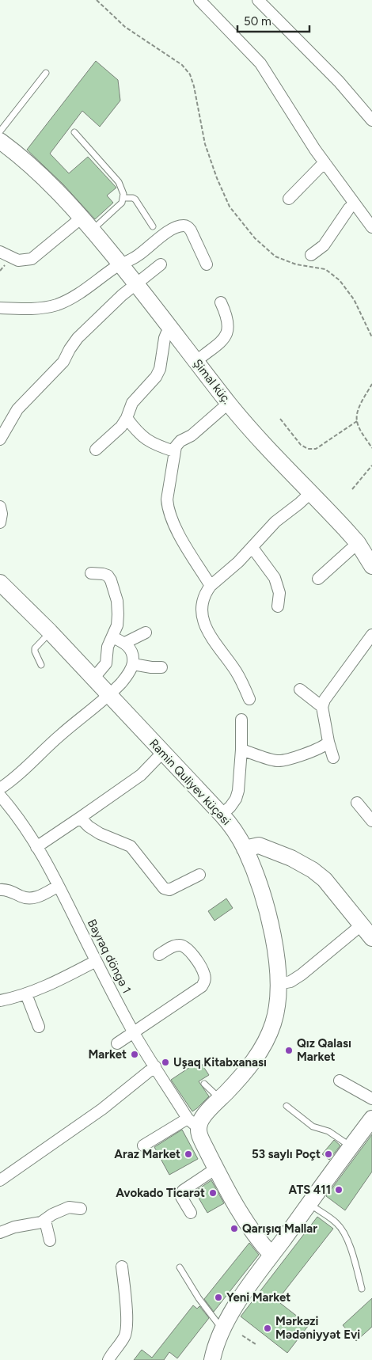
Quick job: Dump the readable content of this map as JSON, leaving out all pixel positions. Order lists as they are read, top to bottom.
{
  "streets": {
    "street": ["Şimal küç.", "Ramin Quliyev küçəsi", "Bayraq döngə 1"]
  },
  "crossings": [
    ["Ramin Quliyev küçəsi", "Bayraq döngə 1"]
  ],
  "places": [
    "Qız Qalası Market",
    "Market",
    "Uşaq Kitabxanası",
    "Araz Market",
    "53 saylı Poçt",
    "ATS 411",
    "Avokado Ticarət",
    "Qarışıq Mallar",
    "Yeni Market",
    "Mərkəzi Mədəniyyət Evi"
  ],
  "scale_bar": "50 m"
}
